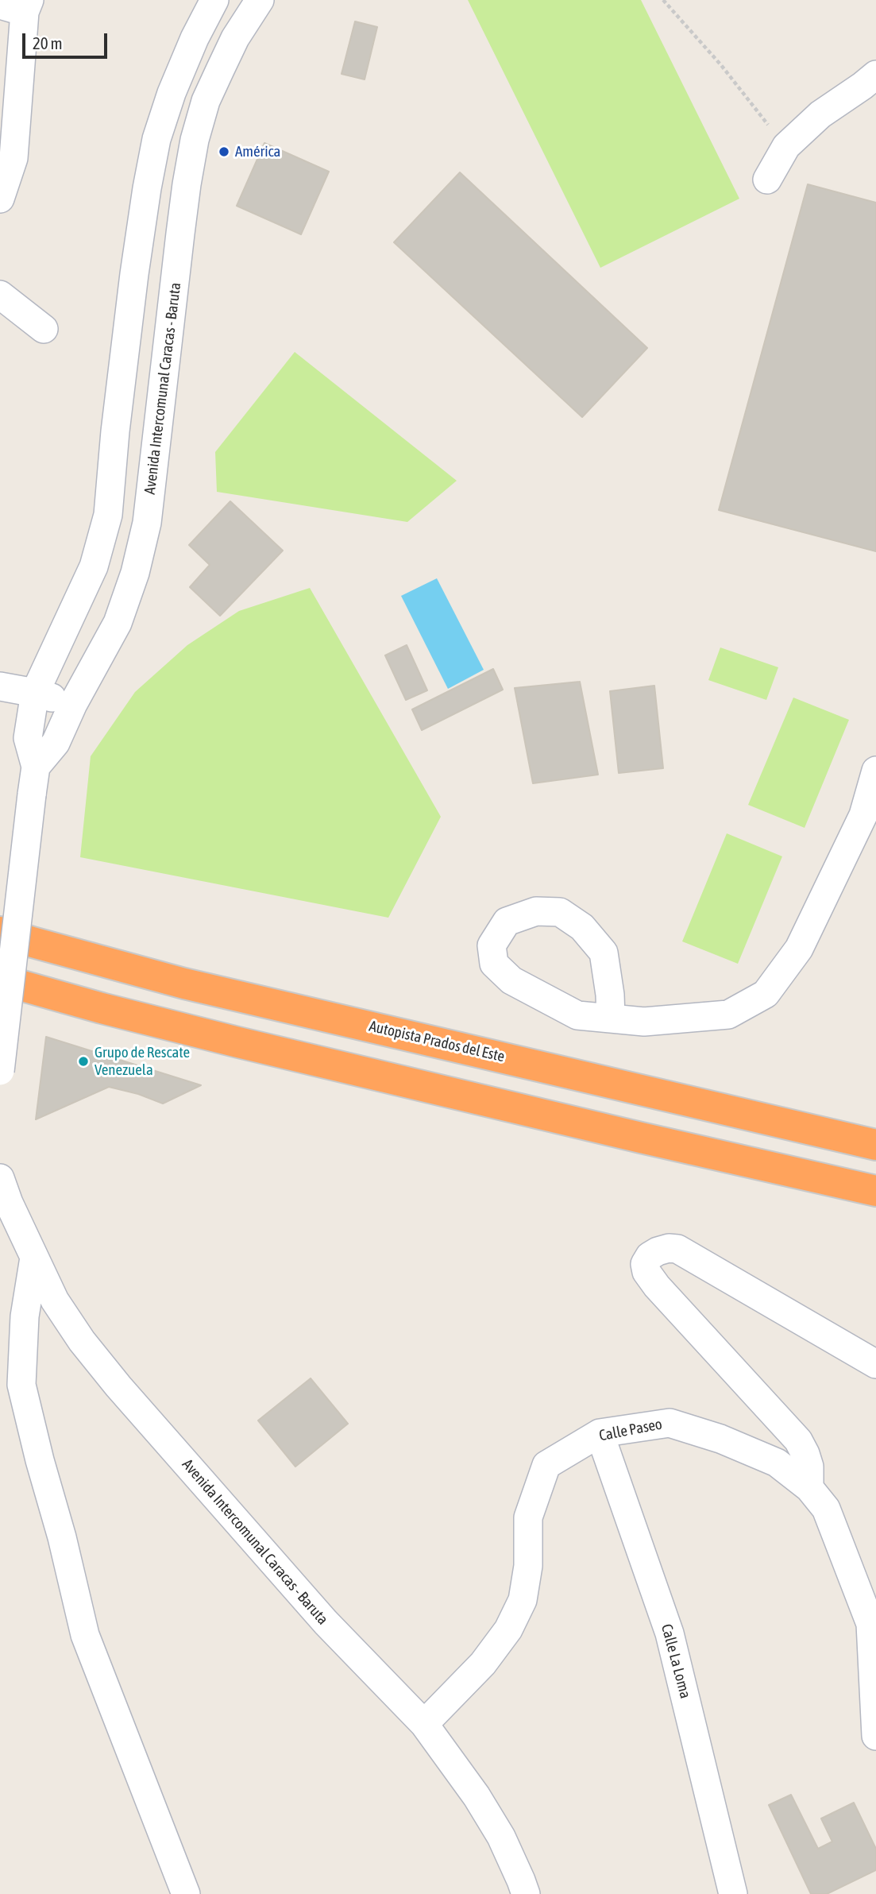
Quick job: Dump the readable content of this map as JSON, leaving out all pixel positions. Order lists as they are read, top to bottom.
{
  "streets": {
    "highway": ["Autopista Prados del Este"],
    "street": ["Avenida Intercomunal Caracas - Baruta", "Calle Paseo", "Calle La Loma"]
  },
  "crossings": [
    ["Avenida Intercomunal Caracas - Baruta", "Calle Paseo"],
    ["Calle Paseo", "Calle La Loma"]
  ],
  "places": ["América", "Grupo de Rescate Venezuela"],
  "scale_bar": "20 m"
}
